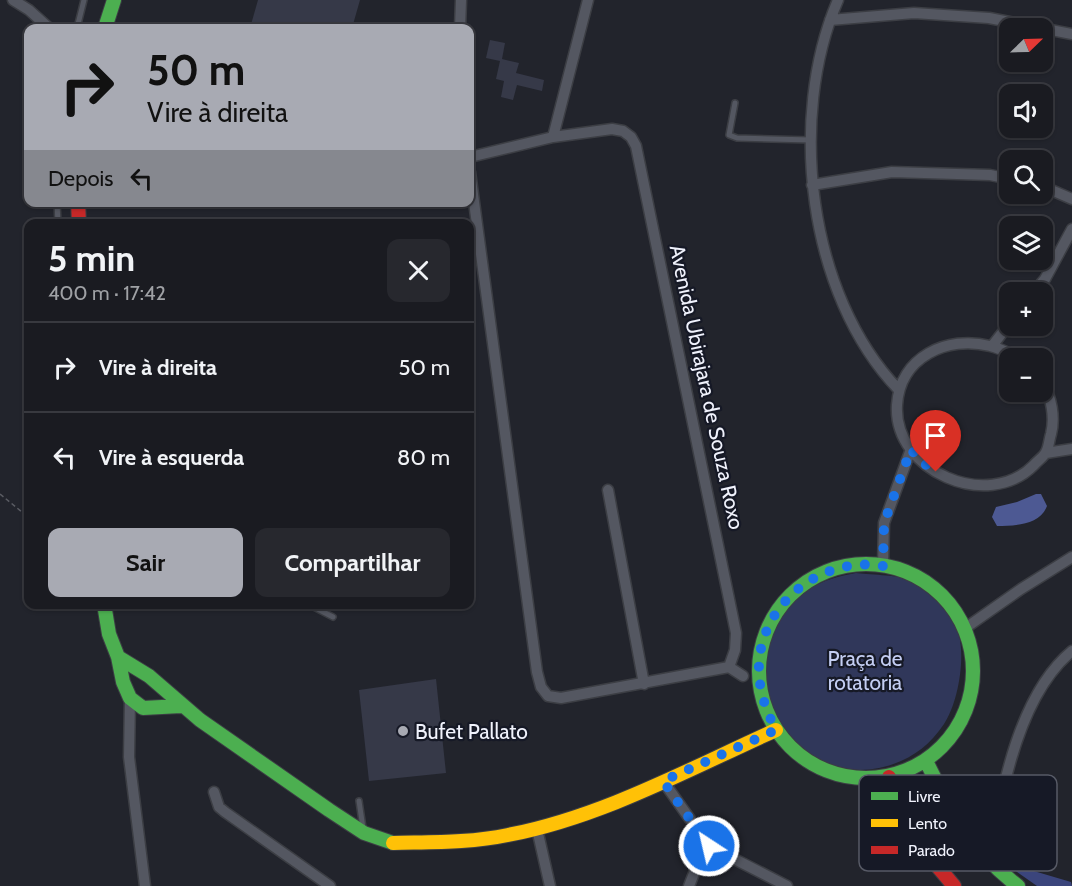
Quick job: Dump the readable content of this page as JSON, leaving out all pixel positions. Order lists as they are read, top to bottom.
{
  "streets": {
    "street": ["Avenida Ubirajara de Souza Roxo"]
  },
  "parks": ["Praça de rotatoria"],
  "places": ["Bufet Pallato"],
  "legend": ["Livre", "Lento", "Parado"],
  "north": "top right",
  "page": {
    "map_buttons": ["+", "−"],
    "turn": ["50 m", "Vire à direita"],
    "then": "Depois",
    "heading": ["5 min", "400 m · 17:42"],
    "list": [
      {
        "name": "Vire à direita",
        "value": "50 m"
      },
      {
        "name": "Vire à esquerda",
        "value": "80 m"
      }
    ],
    "buttons": ["Sair", "Compartilhar"]
  }
}
